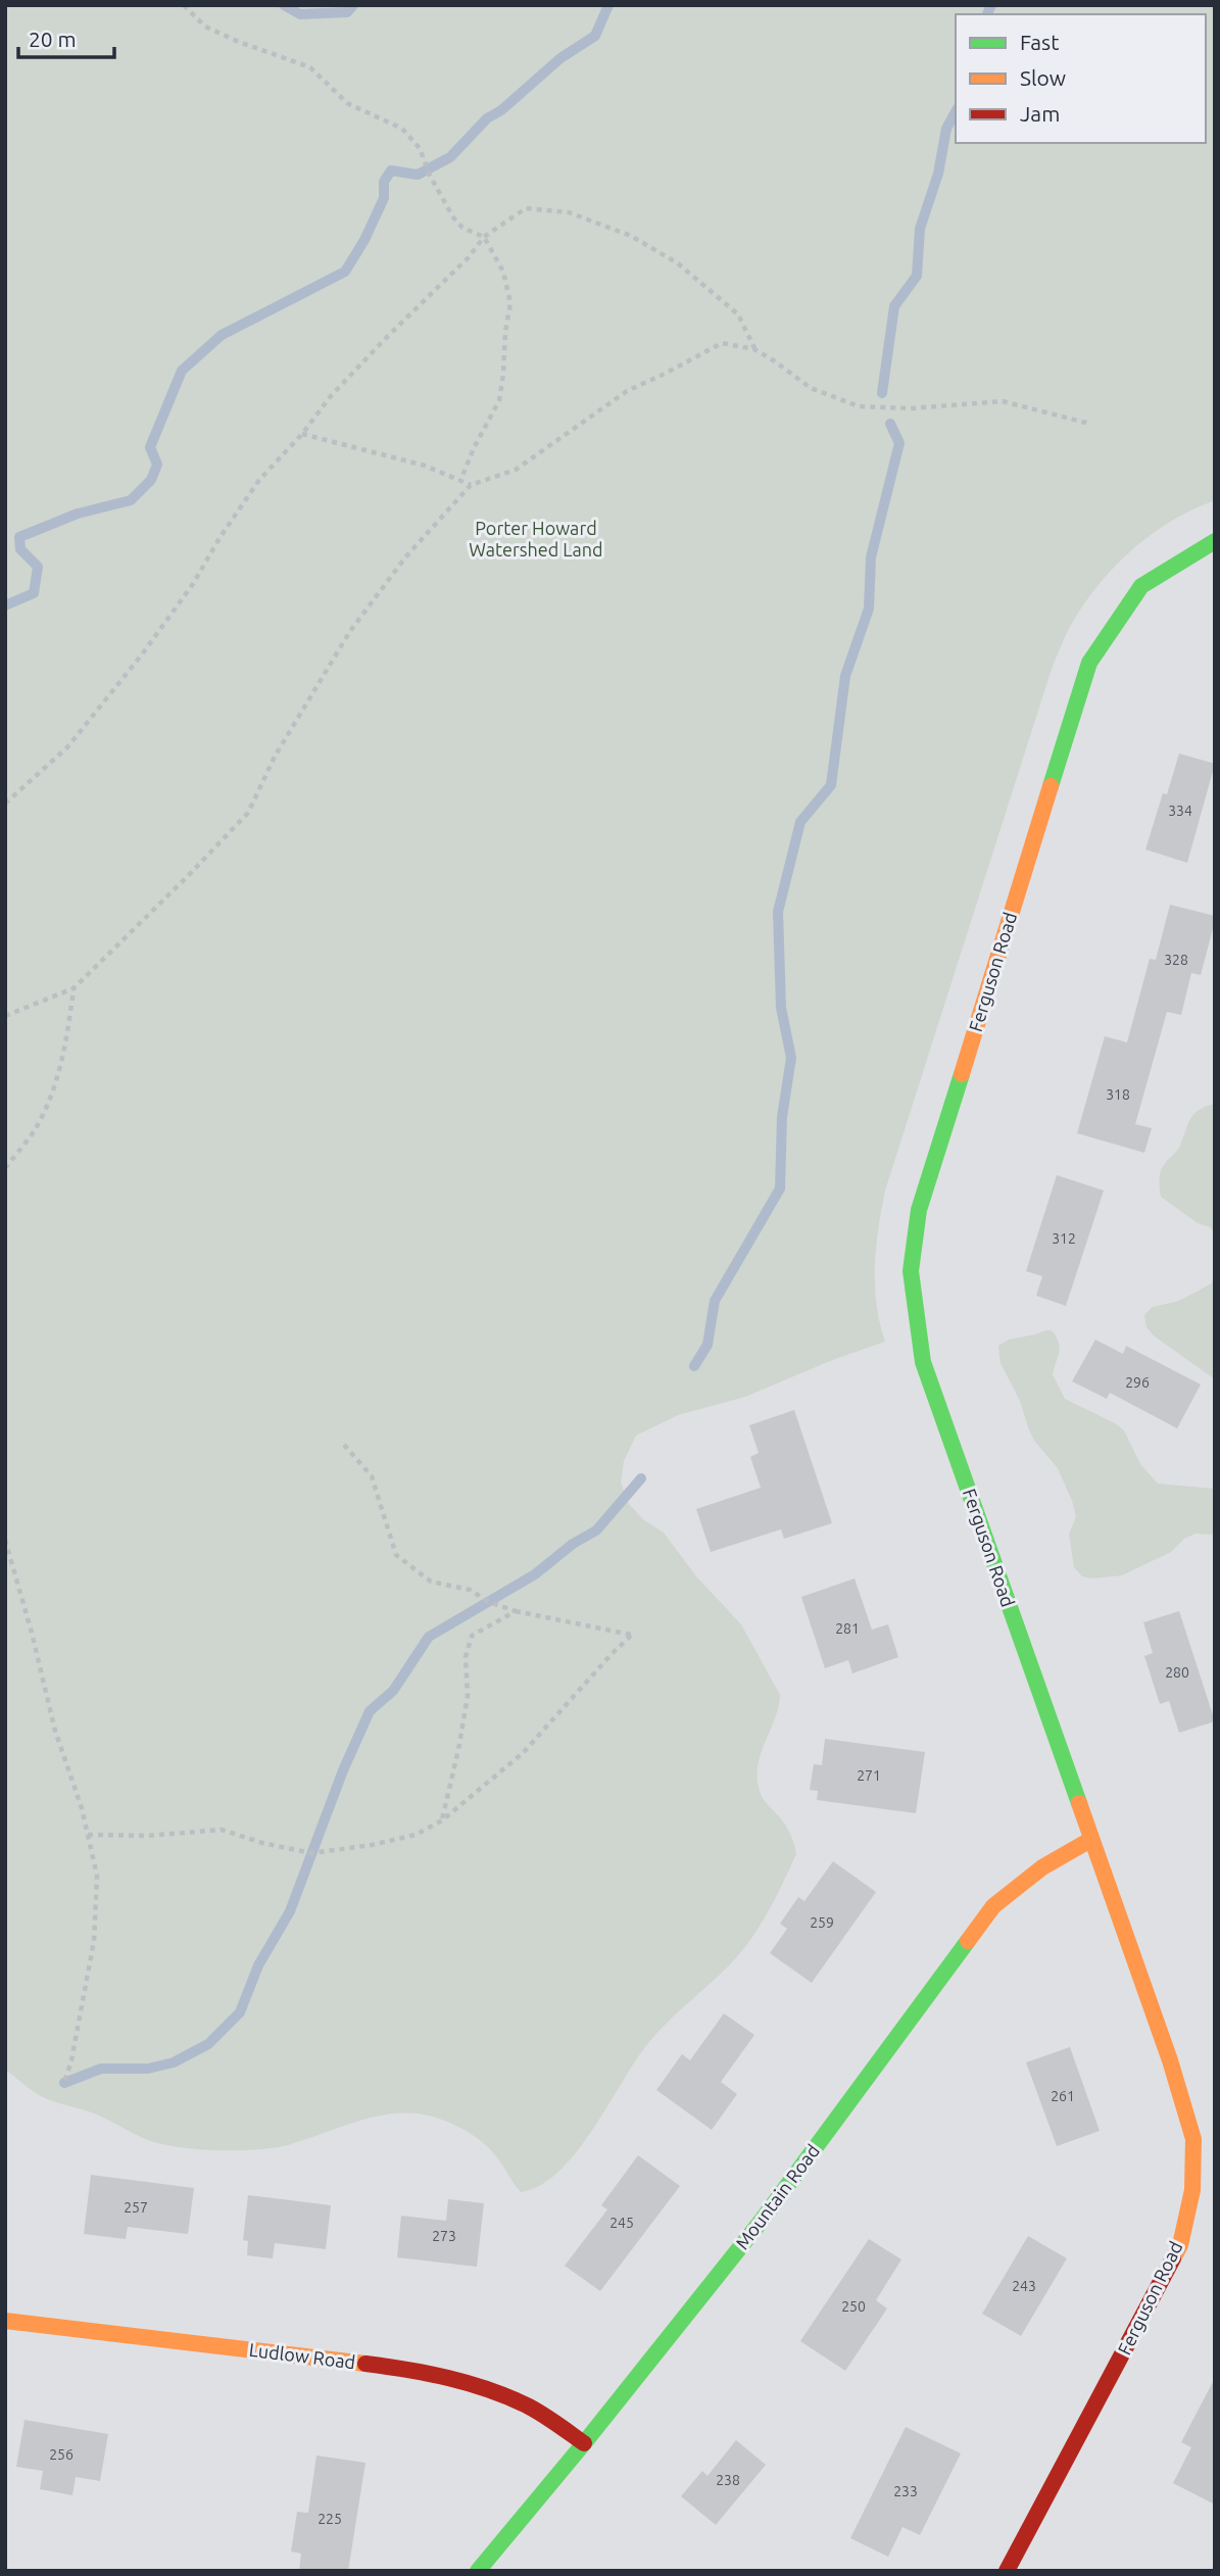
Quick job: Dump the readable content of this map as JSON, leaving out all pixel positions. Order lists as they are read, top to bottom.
{
  "streets": {
    "street": ["Ferguson Road", "Mountain Road", "Ludlow Road"]
  },
  "crossings": [
    ["Ferguson Road", "Mountain Road"],
    ["Mountain Road", "Ludlow Road"]
  ],
  "parks": ["Porter Howard Watershed Land"],
  "house_numbers": [
    "334",
    "328",
    "318",
    "312",
    "296",
    "281",
    "280",
    "271",
    "259",
    "261",
    "257",
    "245",
    "273",
    "243",
    "250",
    "256",
    "238",
    "233",
    "225"
  ],
  "legend": ["Fast", "Slow", "Jam"],
  "scale_bar": "20 m"
}
